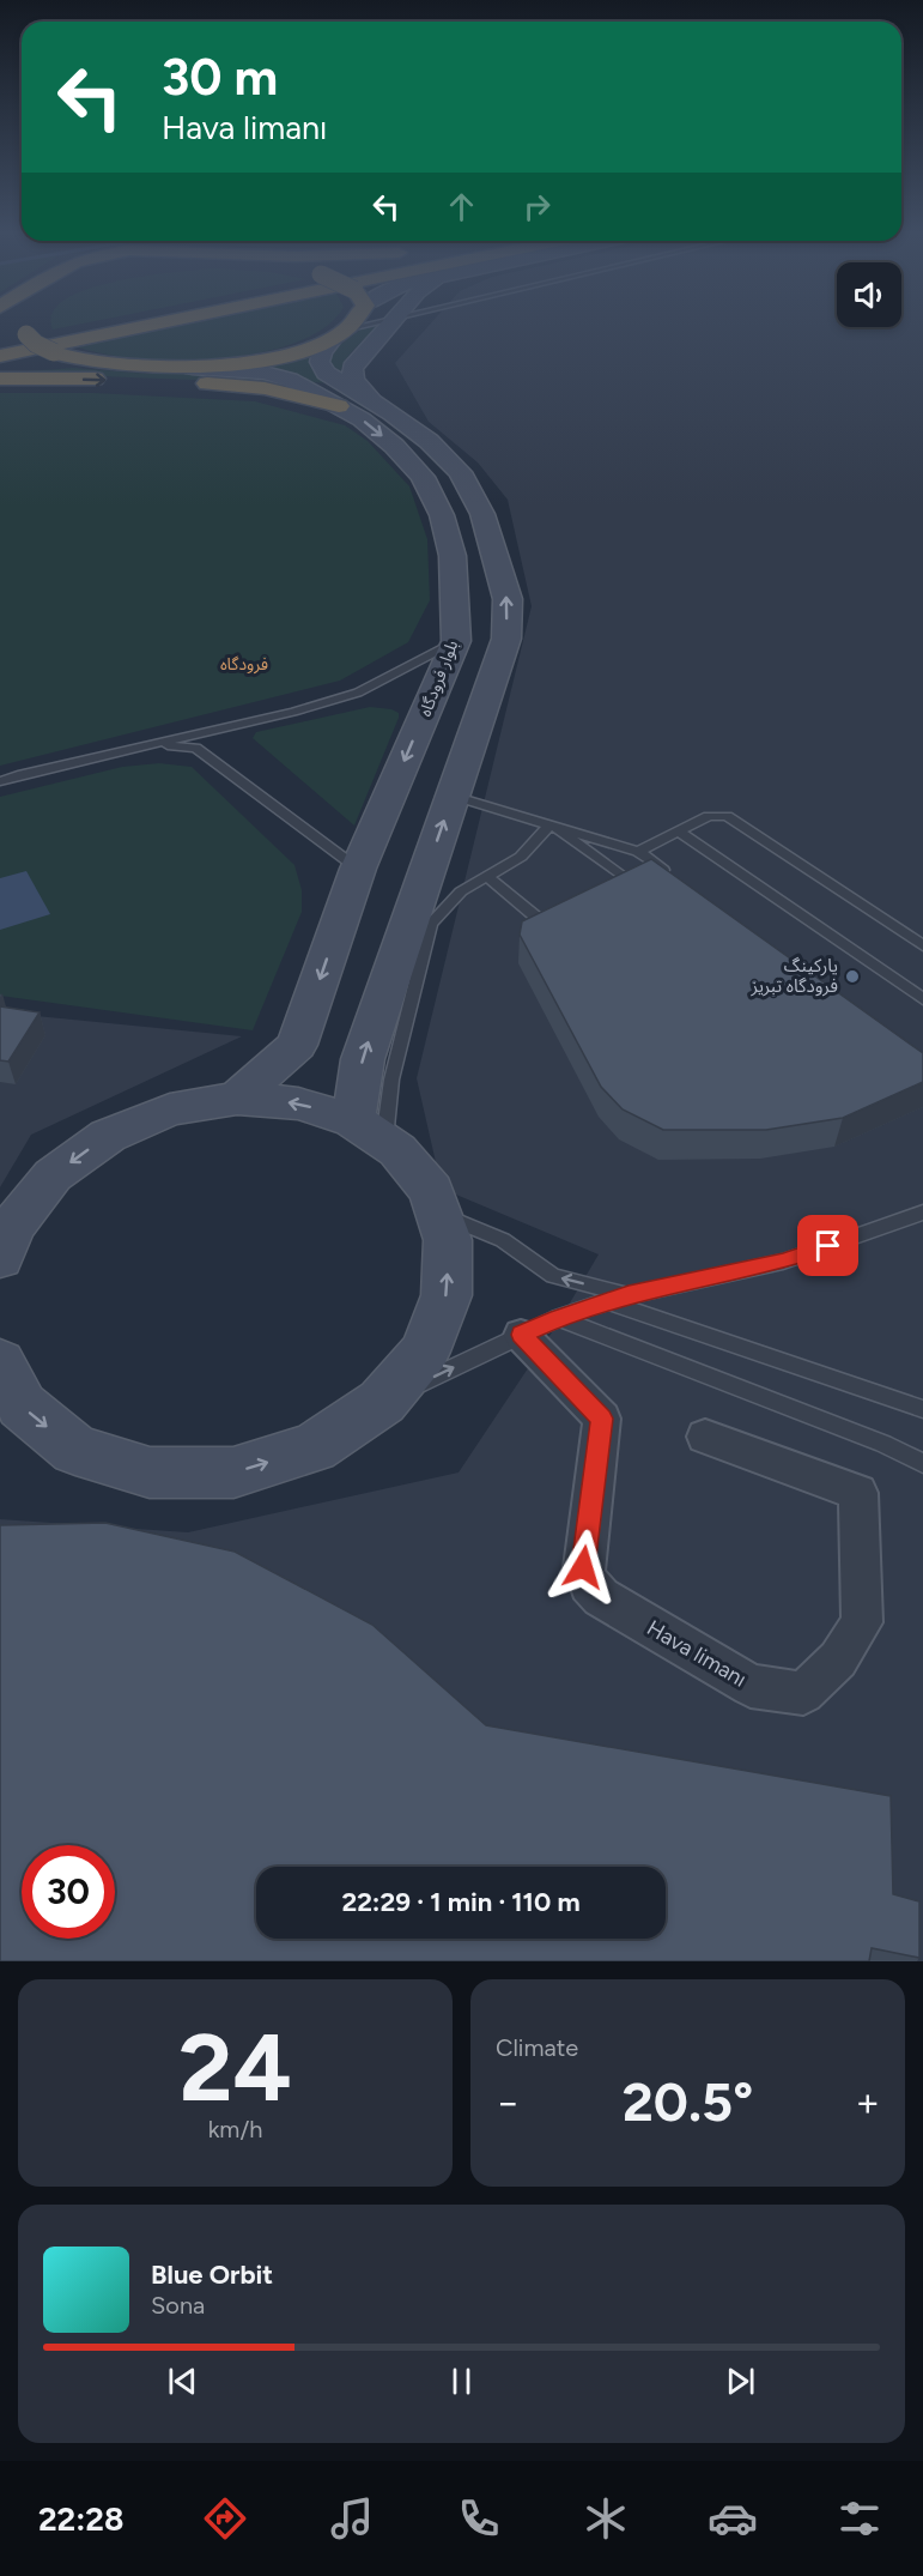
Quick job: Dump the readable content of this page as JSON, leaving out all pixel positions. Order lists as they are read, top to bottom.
{
  "streets": {
    "street": ["بلوار فرودگاه", "Hava limanı"]
  },
  "districts": ["فرودگاه"],
  "places": ["پارکینگ فرودگاه تبریز"],
  "page": {
    "turn": ["30 m", "Hava limanı"],
    "limit": "30",
    "trip": "22:29 · 1 min · 110 m",
    "tile": [
      ["24", "km/h"],
      "Climate"
    ],
    "heat": ["−", "20.5°", "+"],
    "song": ["Blue Orbit", "Sona"],
    "tabs": "22:28"
  }
}
